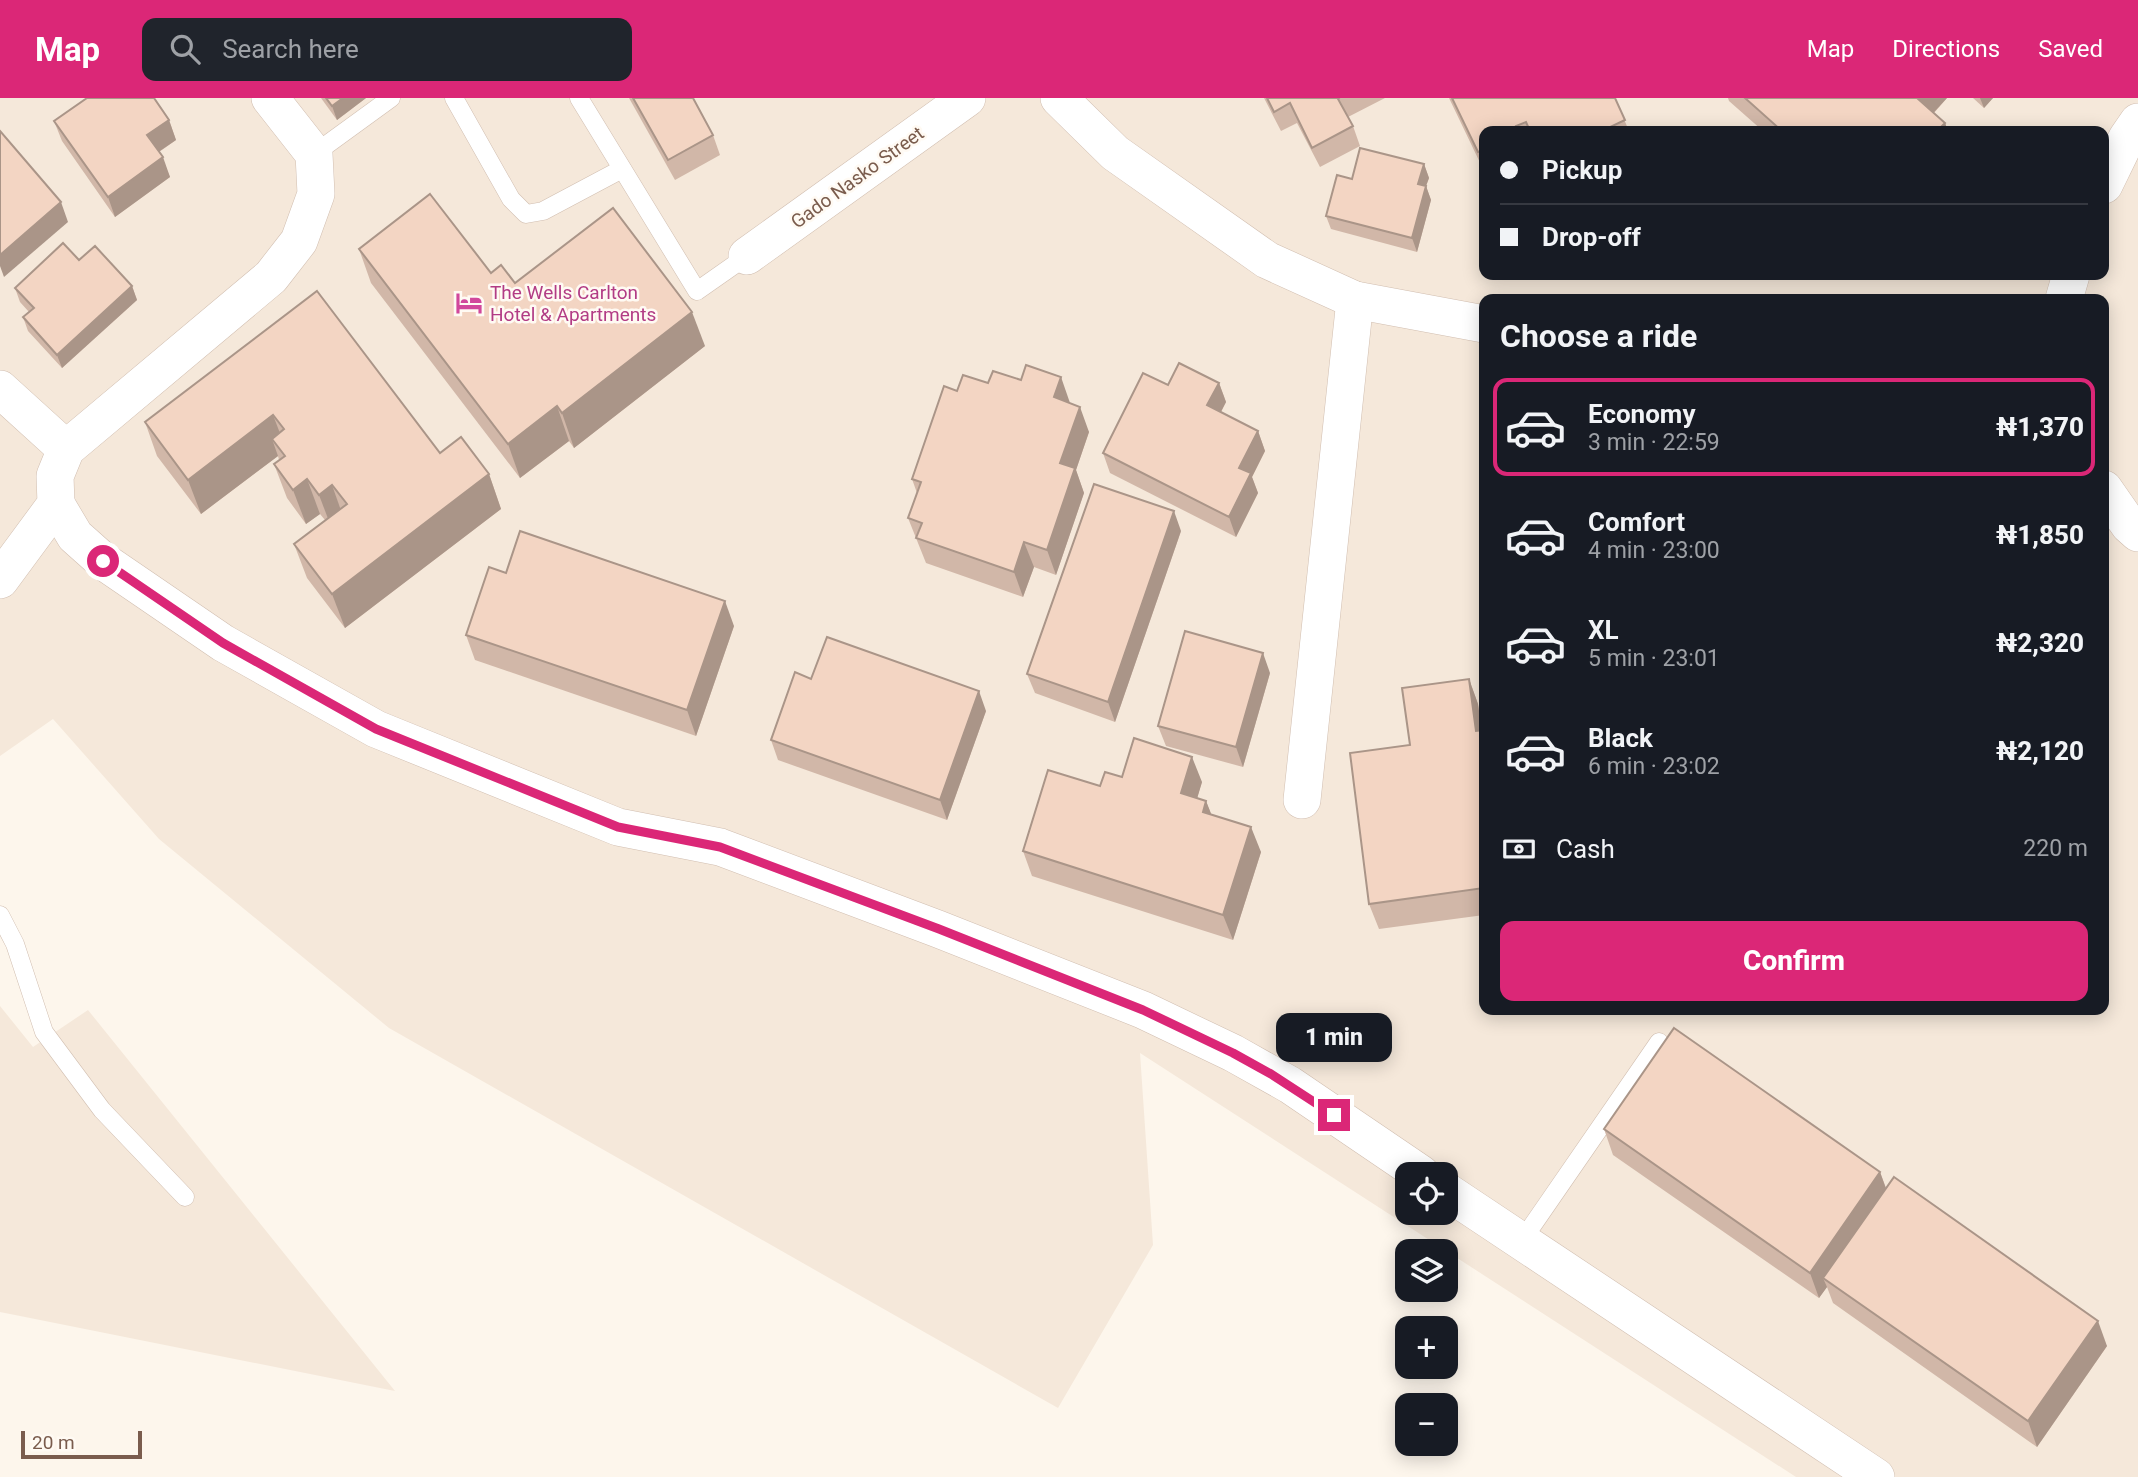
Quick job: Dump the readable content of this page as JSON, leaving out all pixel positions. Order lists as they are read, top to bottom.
{
  "streets": {
    "street": ["Gado Nasko Street"]
  },
  "places": {
    "hotel": ["The Wells Carlton Hotel & Apartments"]
  },
  "scale_bar": "20 m",
  "page": {
    "header": "Map",
    "search": "Search here",
    "nav": ["Map", "Directions", "Saved"],
    "banner": ["Pickup", "Drop-off"],
    "heading": "Choose a ride",
    "list": [
      {
        "name": "Economy",
        "note": "3 min · 22:59",
        "value": "₦1,370"
      },
      {
        "name": "Comfort",
        "note": "4 min · 23:00",
        "value": "₦1,850"
      },
      {
        "name": "XL",
        "note": "5 min · 23:01",
        "value": "₦2,320"
      },
      {
        "name": "Black",
        "note": "6 min · 23:02",
        "value": "₦2,120"
      }
    ],
    "pay": ["Cash", "220 m"],
    "buttons": "Confirm",
    "bubble": "1 min",
    "map_buttons": ["+", "−"],
    "scale": "20 m"
  }
}
